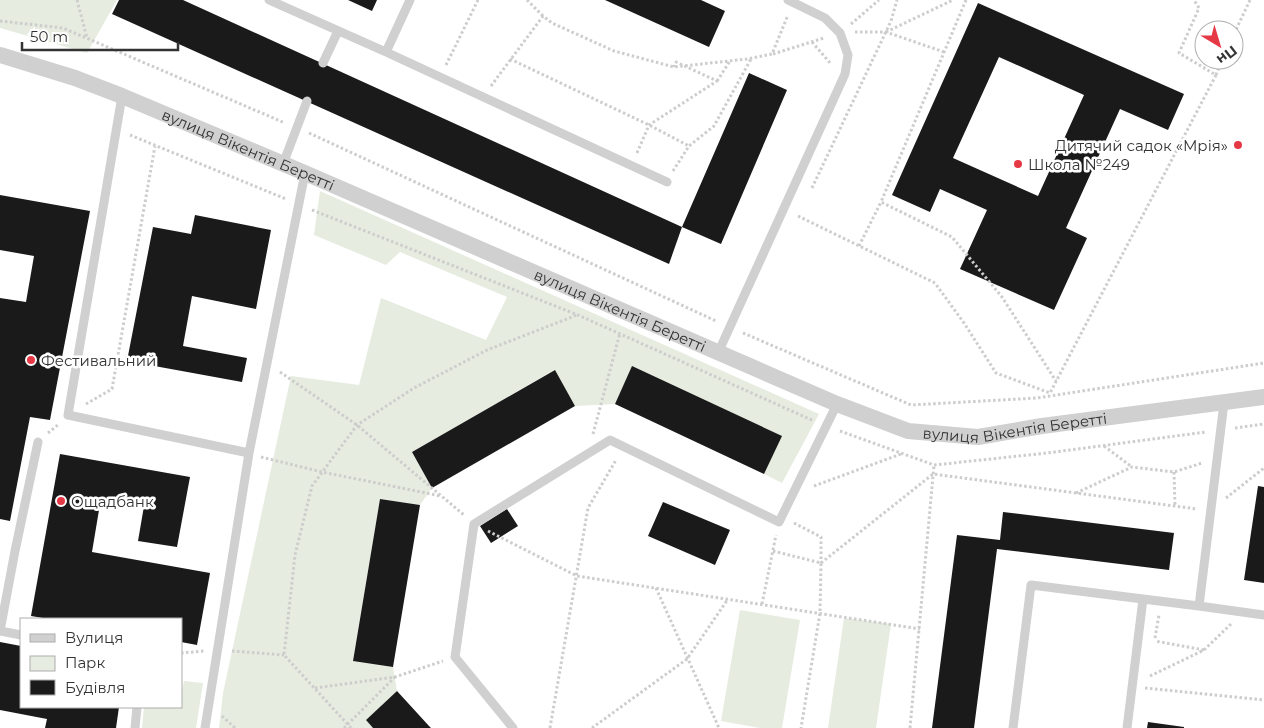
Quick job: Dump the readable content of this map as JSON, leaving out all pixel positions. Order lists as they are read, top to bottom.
{
  "streets": {
    "street": ["вулиця Вікентія Беретті"]
  },
  "places": [
    "Дитячий садок «Мрія»",
    "Школа №249",
    "Фестивальний",
    "Ощадбанк"
  ],
  "legend": ["Вулиця", "Парк", "Будівля"],
  "scale_bar": "50 m",
  "north": "bottom right"
}
